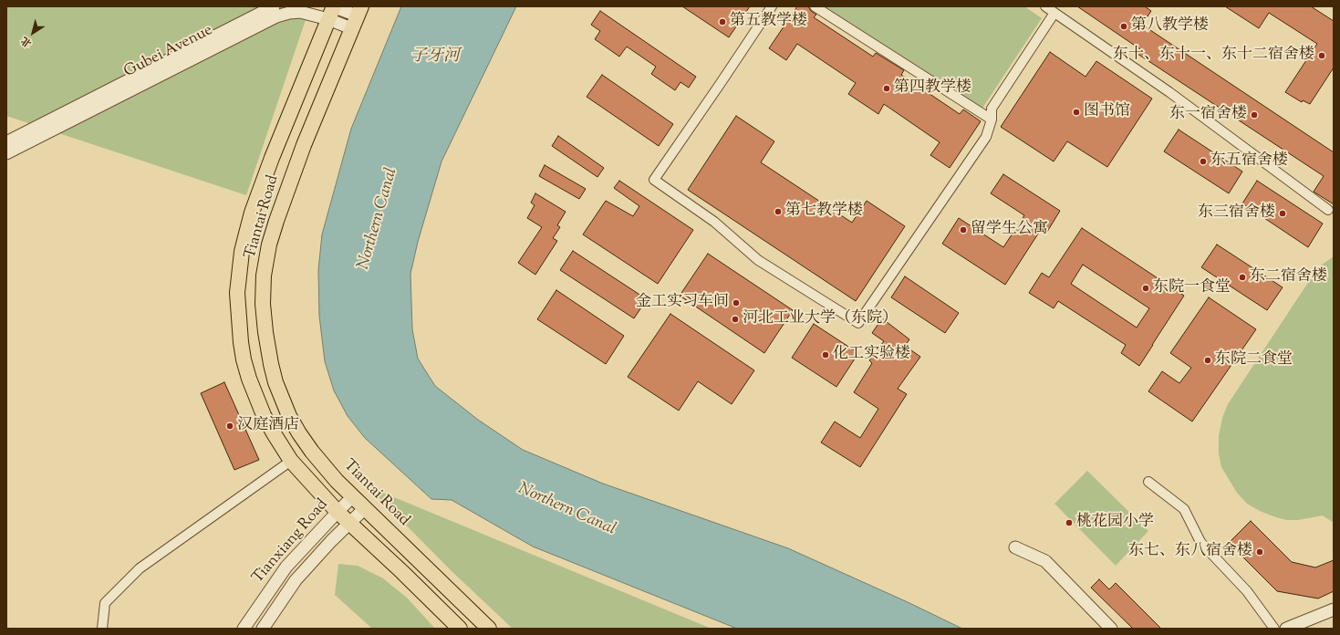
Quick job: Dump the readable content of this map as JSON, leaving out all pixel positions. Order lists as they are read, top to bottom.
{
  "streets": {
    "main road": ["Tiantai Road"],
    "street": ["Gubei Avenue", "Tianxiang Road"]
  },
  "crossings": [
    ["Gubei Avenue", "Tiantai Road"],
    ["Tiantai Road", "Tianxiang Road"]
  ],
  "water": ["子牙河", "Northern Canal"],
  "places": [
    "第五教学楼",
    "第八教学楼",
    "东十、东十一、东十二宿舍楼",
    "第四教学楼",
    "图书馆",
    "东一宿舍楼",
    "东五宿舍楼",
    "第七教学楼",
    "东三宿舍楼",
    "留学生公寓",
    "东二宿舍楼",
    "东院一食堂",
    "金工实习车间",
    "河北工业大学（东院）",
    "化工实验楼",
    "东院二食堂",
    "汉庭酒店",
    "桃花园小学",
    "东七、东八宿舍楼"
  ],
  "north": "bottom left"
}
